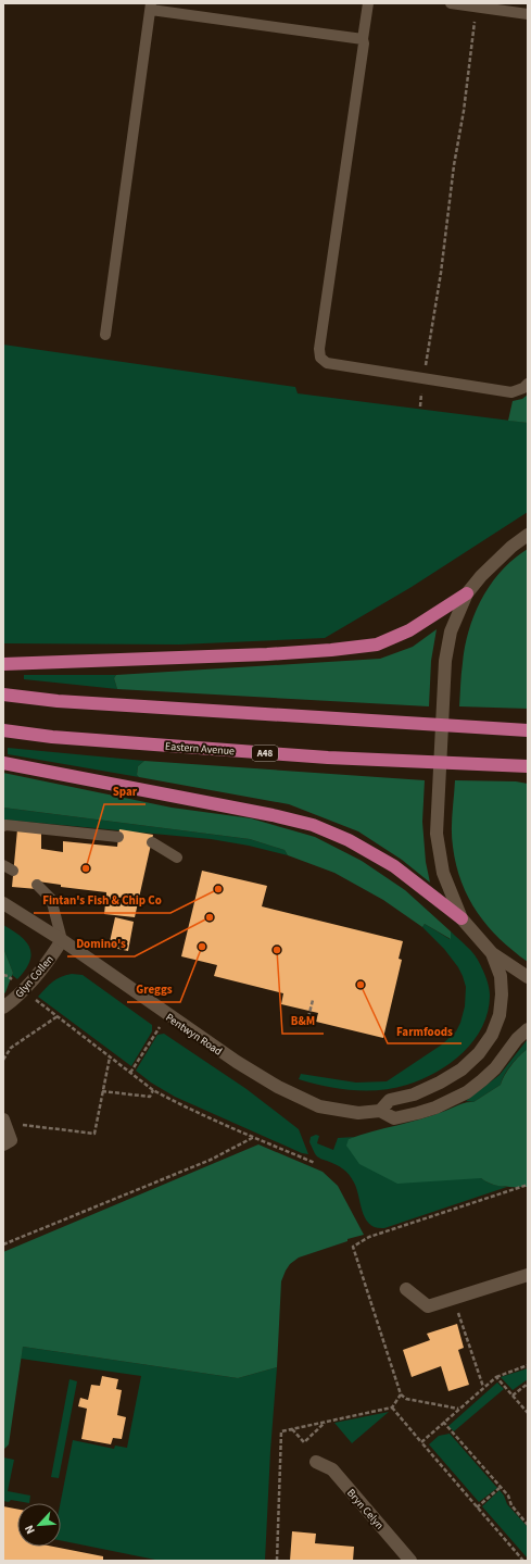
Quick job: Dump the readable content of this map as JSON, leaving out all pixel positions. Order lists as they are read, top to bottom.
{
  "streets": {
    "highway": ["Eastern Avenue", "A48"],
    "street": ["Glyn Collen", "Pentwyn Road", "Bryn Celyn"]
  },
  "crossings": [
    ["Glyn Collen", "Pentwyn Road"]
  ],
  "places": [
    "Spar",
    "Fintan's Fish & Chip Co",
    "Domino's",
    "Greggs",
    "B&M",
    "Farmfoods"
  ],
  "north": "bottom left"
}
